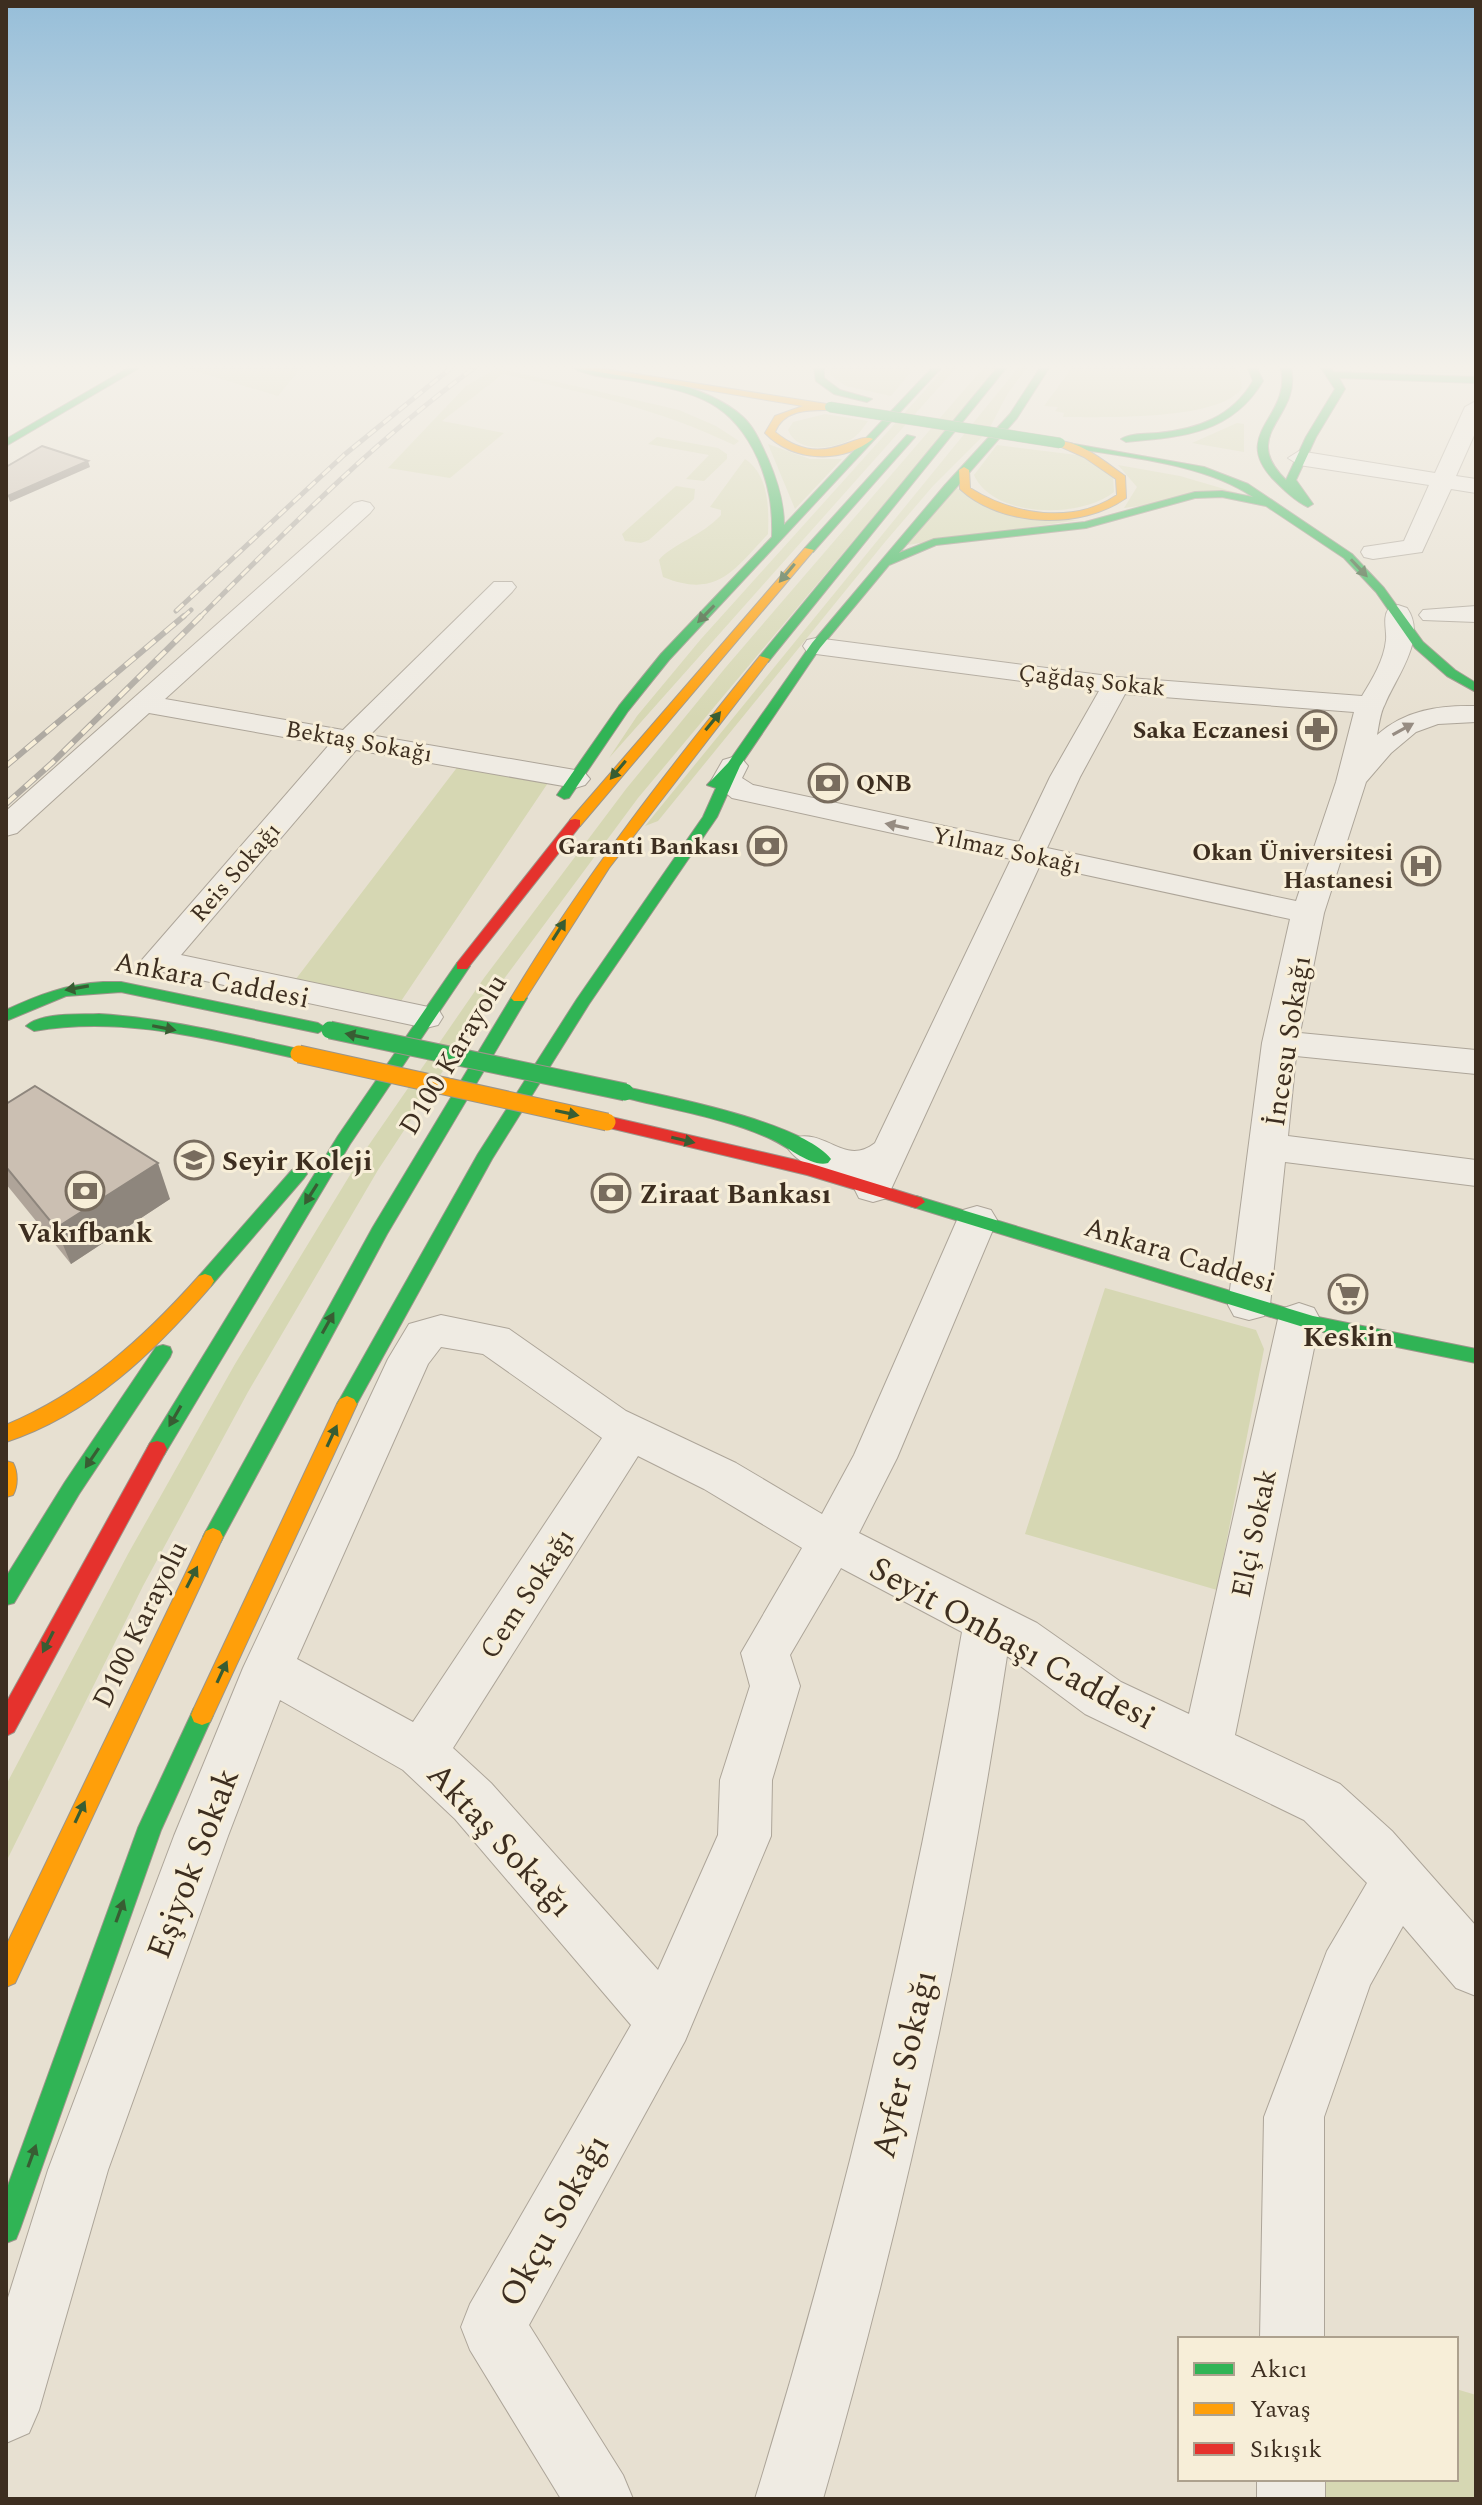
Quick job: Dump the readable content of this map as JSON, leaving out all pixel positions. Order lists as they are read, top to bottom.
{
  "streets": {
    "main road": ["Ankara Caddesi", "D100 Karayolu"],
    "street": [
      "Çağdaş Sokak",
      "Bektaş Sokağı",
      "Yılmaz Sokağı",
      "Reis Sokağı",
      "İncesu Sokağı",
      "Elçi Sokak",
      "Cem Sokağı",
      "Seyit Onbaşı Caddesi",
      "Aktaş Sokağı",
      "Eşiyok Sokak",
      "Ayfer Sokağı",
      "Okçu Sokağı"
    ]
  },
  "crossings": [
    ["Çağdaş Sokak", "İncesu Sokağı"],
    ["Bektaş Sokağı", "Reis Sokağı"],
    ["Yılmaz Sokağı", "İncesu Sokağı"],
    ["Reis Sokağı", "D100 Karayolu"],
    ["Ankara Caddesi", "İncesu Sokağı"],
    ["Ankara Caddesi", "Elçi Sokak"],
    ["Elçi Sokak", "Seyit Onbaşı Caddesi"],
    ["Cem Sokağı", "Seyit Onbaşı Caddesi"],
    ["Cem Sokağı", "Aktaş Sokağı"],
    ["Seyit Onbaşı Caddesi", "Eşiyok Sokak"],
    ["Seyit Onbaşı Caddesi", "Ayfer Sokağı"],
    ["Aktaş Sokağı", "Eşiyok Sokak"],
    ["Aktaş Sokağı", "Okçu Sokağı"]
  ],
  "one_way": ["Yılmaz Sokağı"],
  "places": {
    "pharmacy": ["Saka Eczanesi"],
    "bank": [
      "QNB",
      "Garanti Bankası",
      "Vakıfbank",
      "Ziraat Bankası"
    ],
    "hospital": ["Okan Üniversitesi Hastanesi"],
    "school or university": ["Seyir Koleji"],
    "supermarket": ["Keskin"]
  },
  "legend": ["Akıcı", "Yavaş", "Sıkışık"]
}
